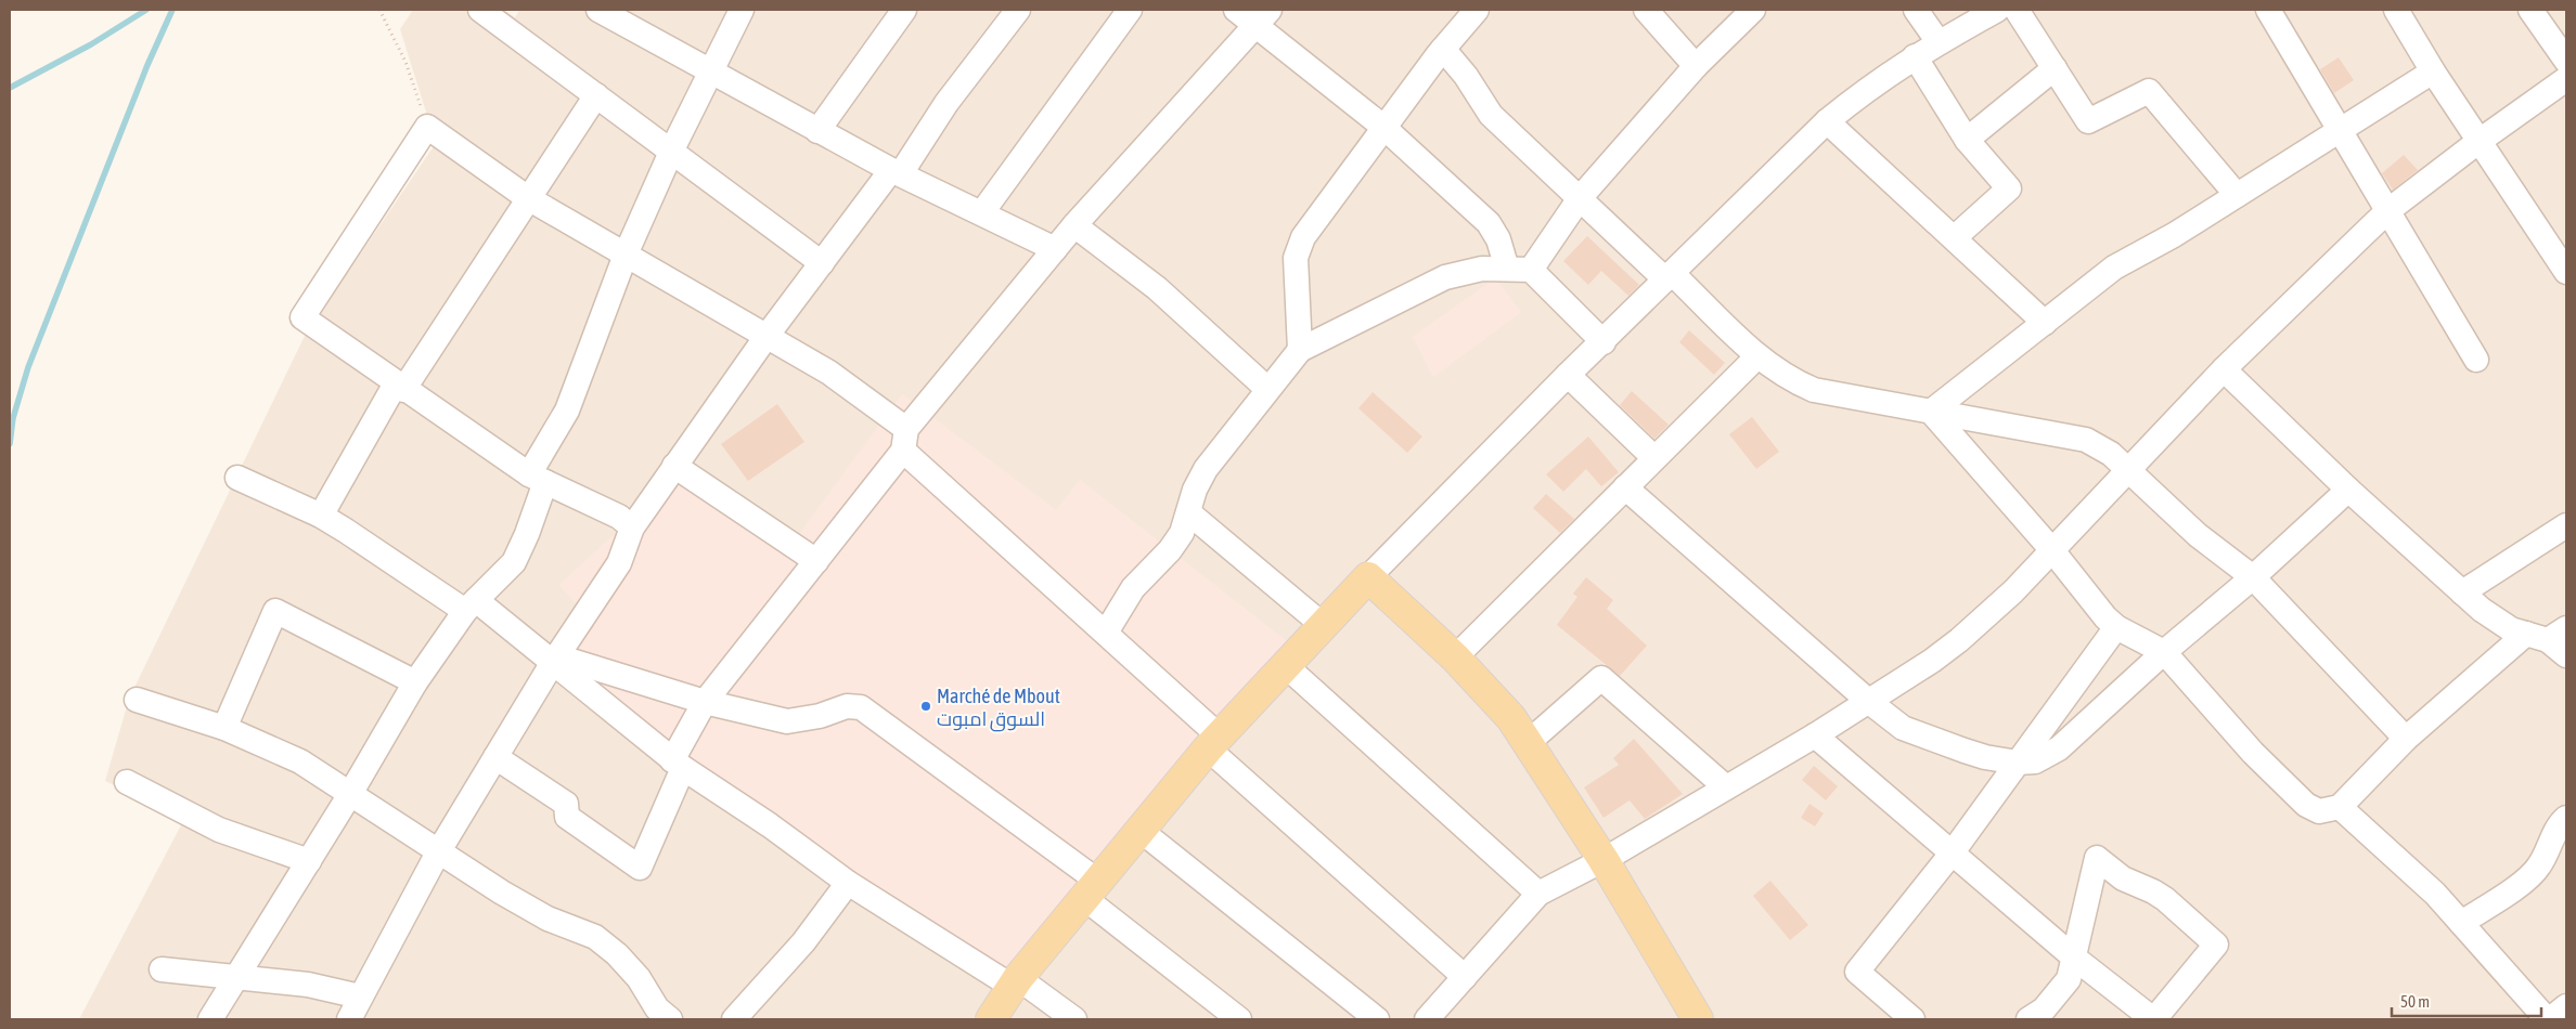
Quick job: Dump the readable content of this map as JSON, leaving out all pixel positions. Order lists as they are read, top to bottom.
{
  "places": ["Marché de Mbout السوق امبوت"],
  "scale_bar": "50 m"
}
